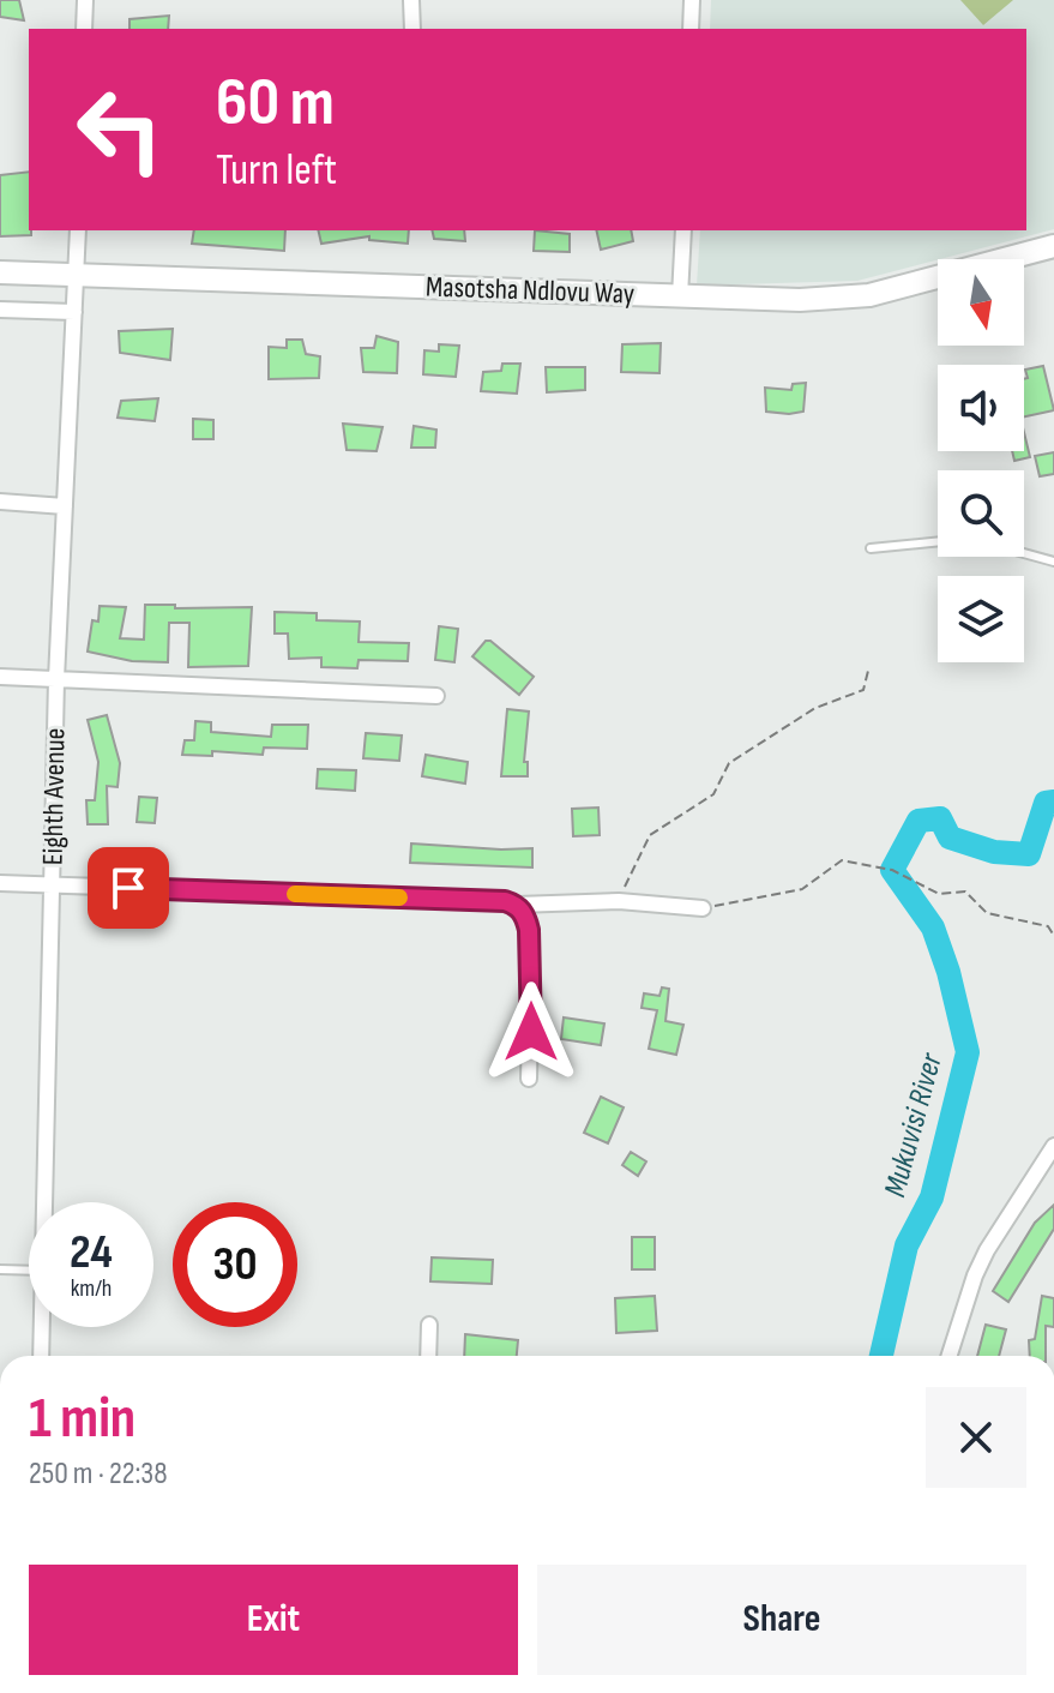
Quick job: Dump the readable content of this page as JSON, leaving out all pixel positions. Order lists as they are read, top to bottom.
{
  "streets": {
    "street": ["Masotsha Ndlovu Way", "Eighth Avenue"]
  },
  "crossings": [
    ["Masotsha Ndlovu Way", "Eighth Avenue"]
  ],
  "water": ["Mukuvisi River"],
  "north": "bottom",
  "page": {
    "turn": ["60 m", "Turn left"],
    "speed": "24 km/h",
    "limit": "30",
    "heading": ["1 min", "250 m · 22:38"],
    "buttons": ["Exit", "Share"]
  }
}
